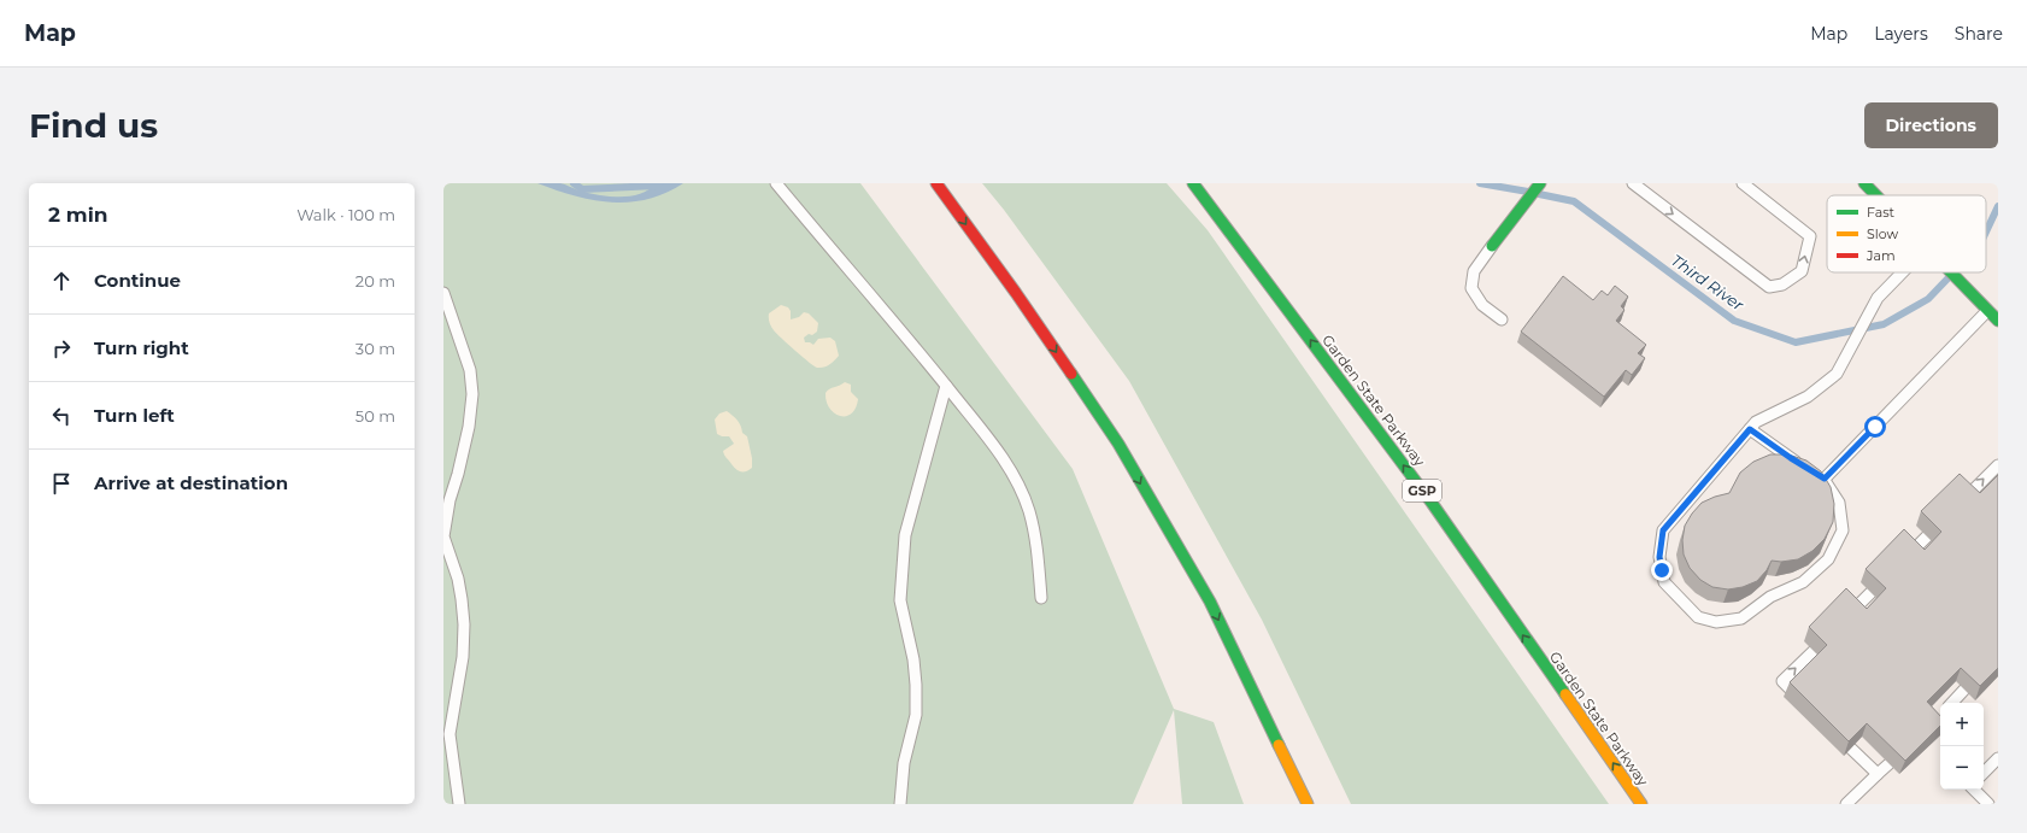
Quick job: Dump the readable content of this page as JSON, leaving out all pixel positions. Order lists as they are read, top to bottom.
{
  "streets": {
    "main road": ["Garden State Parkway", "GSP"]
  },
  "one_way": ["Garden State Parkway"],
  "water": ["Third River"],
  "legend": ["Fast", "Slow", "Jam"],
  "page": {
    "header": "Map",
    "nav": ["Map", "Layers", "Share"],
    "buttons": "Directions",
    "title": "Find us",
    "heading": ["2 min", "Walk · 100 m"],
    "list": [
      ["Continue", "20 m"],
      ["Turn right", "30 m"],
      ["Turn left", "50 m"],
      "Arrive at destination"
    ],
    "map_buttons": ["+", "−"]
  }
}
